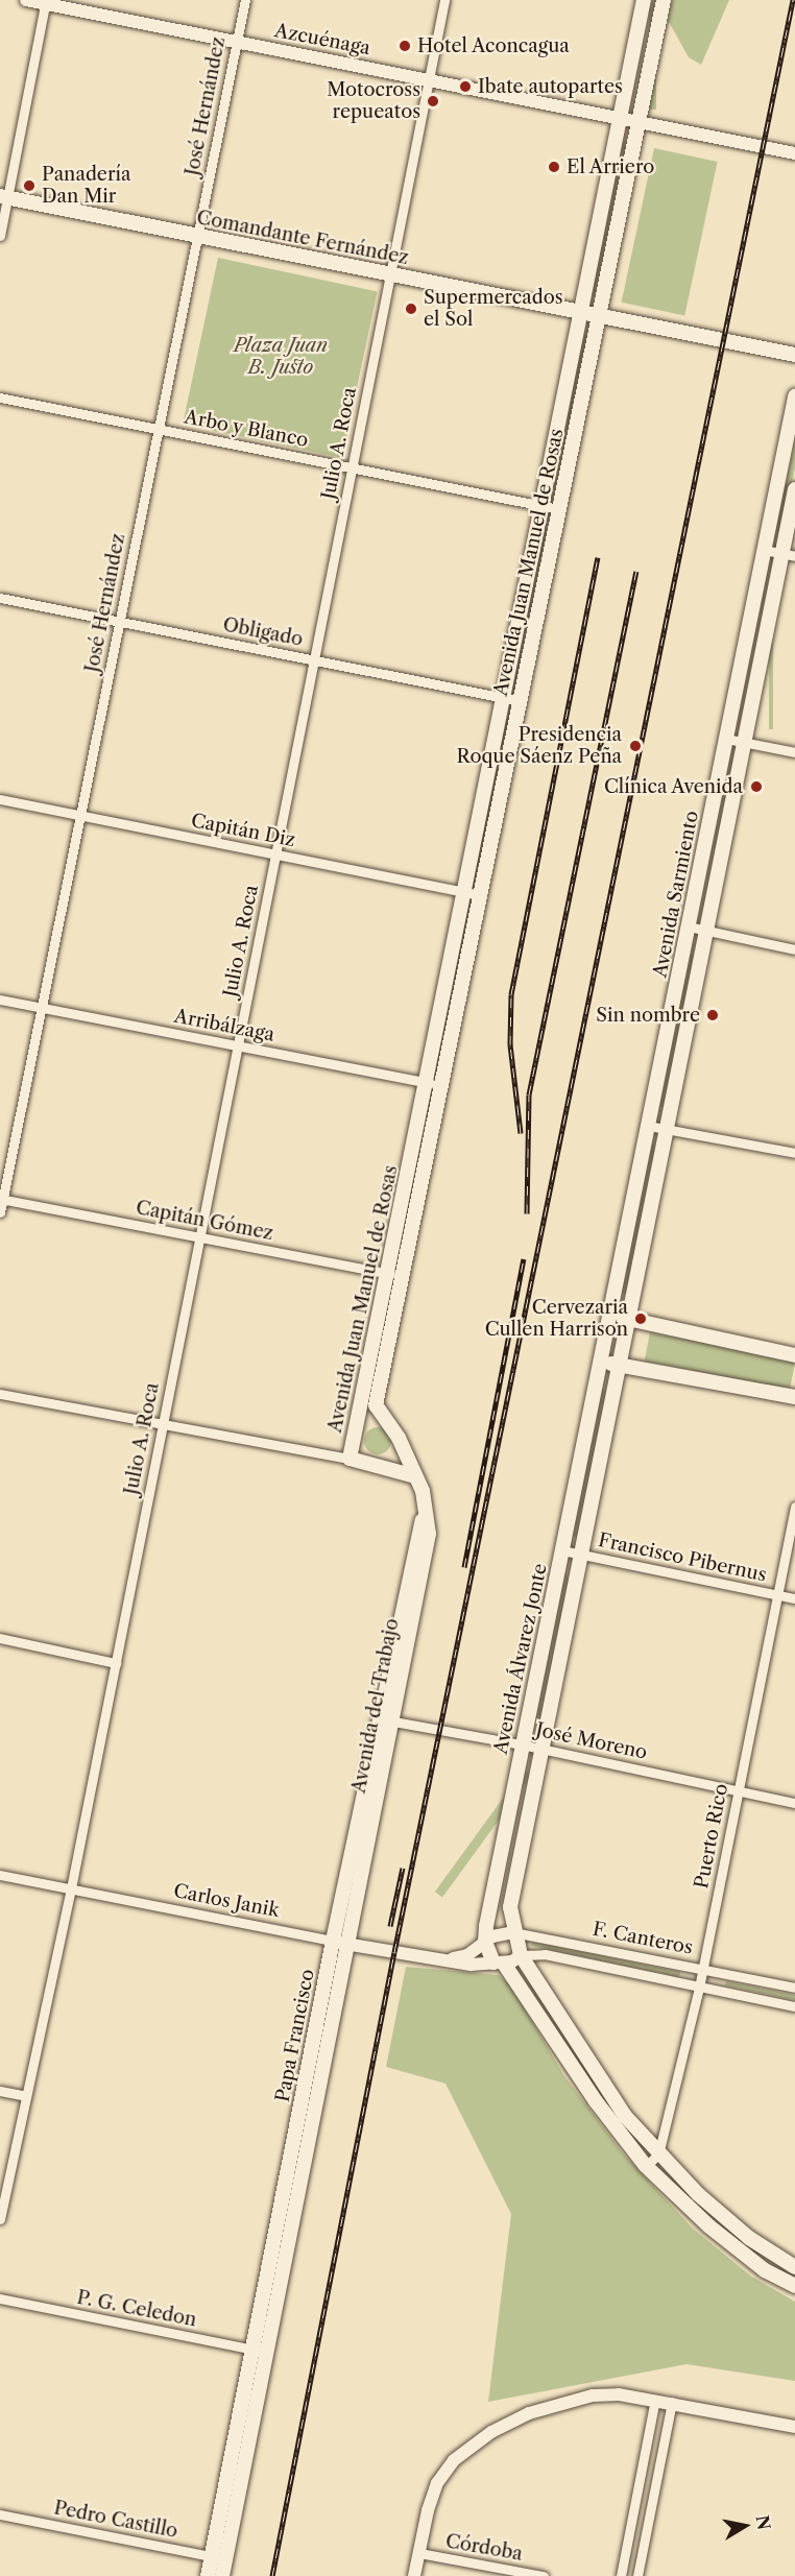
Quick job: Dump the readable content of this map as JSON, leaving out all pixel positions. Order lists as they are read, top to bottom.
{
  "streets": {
    "main road": [
      "Comandante Fernández",
      "Avenida Juan Manuel de Rosas",
      "Avenida Sarmiento",
      "Avenida Álvarez Jonte",
      "Avenida del Trabajo",
      "Papa Francisco"
    ],
    "street": [
      "Azcuénaga",
      "José Hernández",
      "Arbo y Blanco",
      "Julio A. Roca",
      "Obligado",
      "Capitán Diz",
      "Arribálzaga",
      "Capitán Gómez",
      "Francisco Pibernus",
      "José Moreno",
      "Puerto Rico",
      "Carlos Janik",
      "F. Canteros",
      "P. G. Celedon",
      "Pedro Castillo",
      "Córdoba"
    ]
  },
  "crossings": [
    ["Azcuénaga", "José Hernández"],
    ["Azcuénaga", "Julio A. Roca"],
    ["Azcuénaga", "Avenida Juan Manuel de Rosas"],
    ["José Hernández", "Comandante Fernández"],
    ["José Hernández", "Arbo y Blanco"],
    ["José Hernández", "Obligado"],
    ["José Hernández", "Capitán Diz"],
    ["José Hernández", "Arribálzaga"],
    ["José Hernández", "Capitán Gómez"],
    ["Comandante Fernández", "Julio A. Roca"],
    ["Comandante Fernández", "Avenida Juan Manuel de Rosas"],
    ["Arbo y Blanco", "Julio A. Roca"],
    ["Arbo y Blanco", "Avenida Juan Manuel de Rosas"],
    ["Julio A. Roca", "Obligado"],
    ["Julio A. Roca", "Capitán Diz"],
    ["Julio A. Roca", "Arribálzaga"],
    ["Julio A. Roca", "Capitán Gómez"],
    ["Julio A. Roca", "Carlos Janik"],
    ["Avenida Juan Manuel de Rosas", "Obligado"],
    ["Avenida Juan Manuel de Rosas", "Capitán Diz"],
    ["Avenida Juan Manuel de Rosas", "Arribálzaga"],
    ["Avenida Juan Manuel de Rosas", "Capitán Gómez"],
    ["Avenida Juan Manuel de Rosas", "Avenida del Trabajo"],
    ["Avenida Sarmiento", "Avenida Álvarez Jonte"],
    ["Francisco Pibernus", "Avenida Álvarez Jonte"],
    ["Francisco Pibernus", "Puerto Rico"],
    ["Avenida Álvarez Jonte", "José Moreno"],
    ["Avenida Álvarez Jonte", "Puerto Rico"],
    ["Avenida Álvarez Jonte", "Carlos Janik"],
    ["Avenida Álvarez Jonte", "F. Canteros"],
    ["Avenida del Trabajo", "José Moreno"],
    ["Avenida del Trabajo", "Carlos Janik"],
    ["Avenida del Trabajo", "Papa Francisco"],
    ["José Moreno", "Puerto Rico"],
    ["José Moreno", "Papa Francisco"],
    ["Puerto Rico", "F. Canteros"],
    ["Carlos Janik", "F. Canteros"],
    ["Carlos Janik", "Papa Francisco"],
    ["Papa Francisco", "P. G. Celedon"],
    ["Papa Francisco", "Pedro Castillo"]
  ],
  "parks": ["Plaza Juan B. Justo"],
  "places": [
    "Hotel Aconcagua",
    "Ibate autopartes",
    "Motocross repueatos",
    "El Arriero",
    "Panadería Dan Mir",
    "Supermercados el Sol",
    "Presidencia Roque Sáenz Peña",
    "Clínica Avenida",
    "Sin nombre",
    "Cervezaria Cullen Harrison"
  ],
  "north": "right"
}
